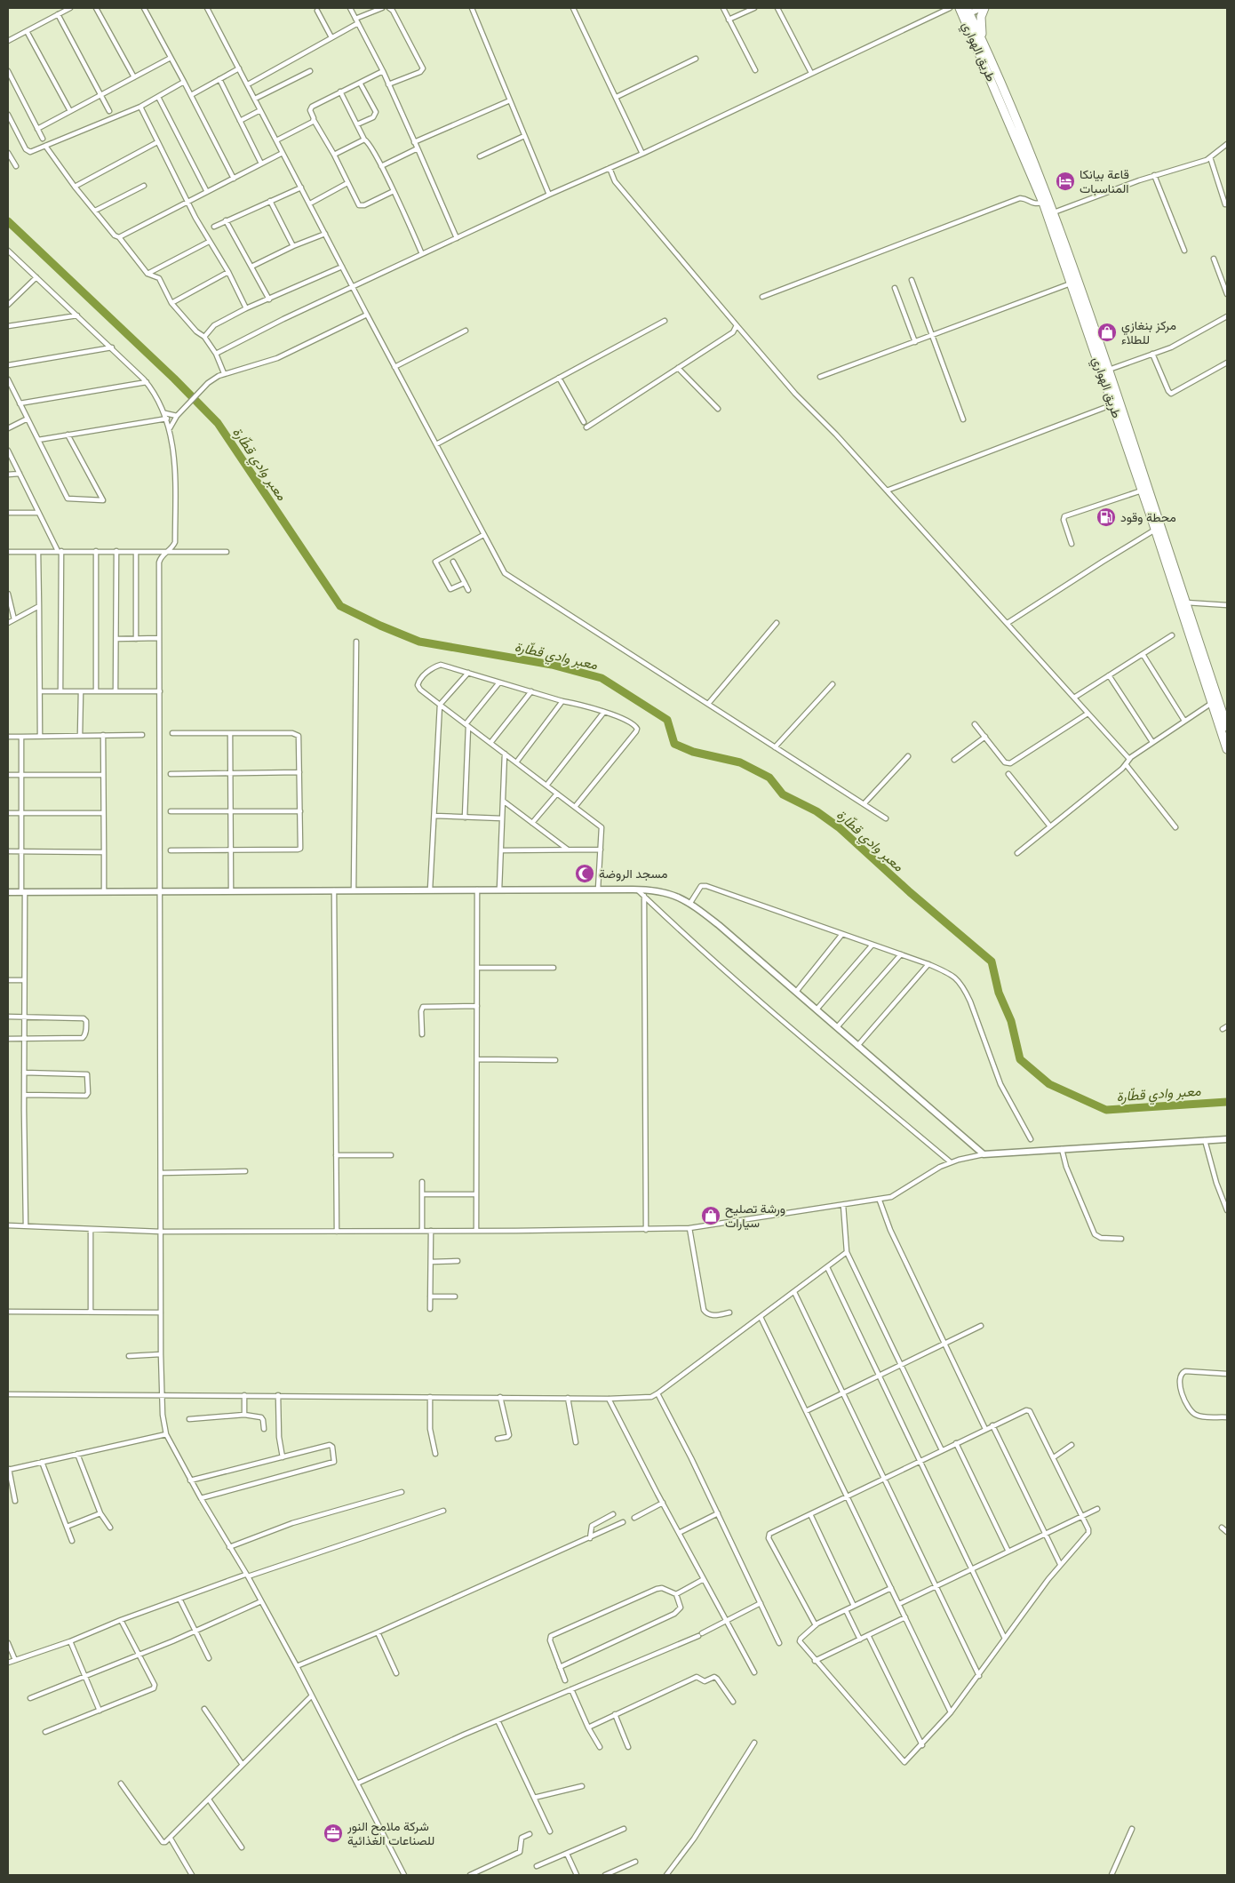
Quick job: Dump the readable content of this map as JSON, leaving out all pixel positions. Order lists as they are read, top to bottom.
{
  "streets": {
    "highway": ["طريق الهواري"]
  },
  "water": ["معبر وادي قطّارة"],
  "places": {
    "hotel": ["قاعة بيانكا المناسبات"],
    "shop": ["مركز بنغازي للطلاء", "ورشة تصليح سيارات"],
    "fuel station": ["محطة وقود"],
    "mosque": ["مسجد الروضة"],
    "office": ["شركة ملامح النور للصناعات الغذائية"]
  }
}
